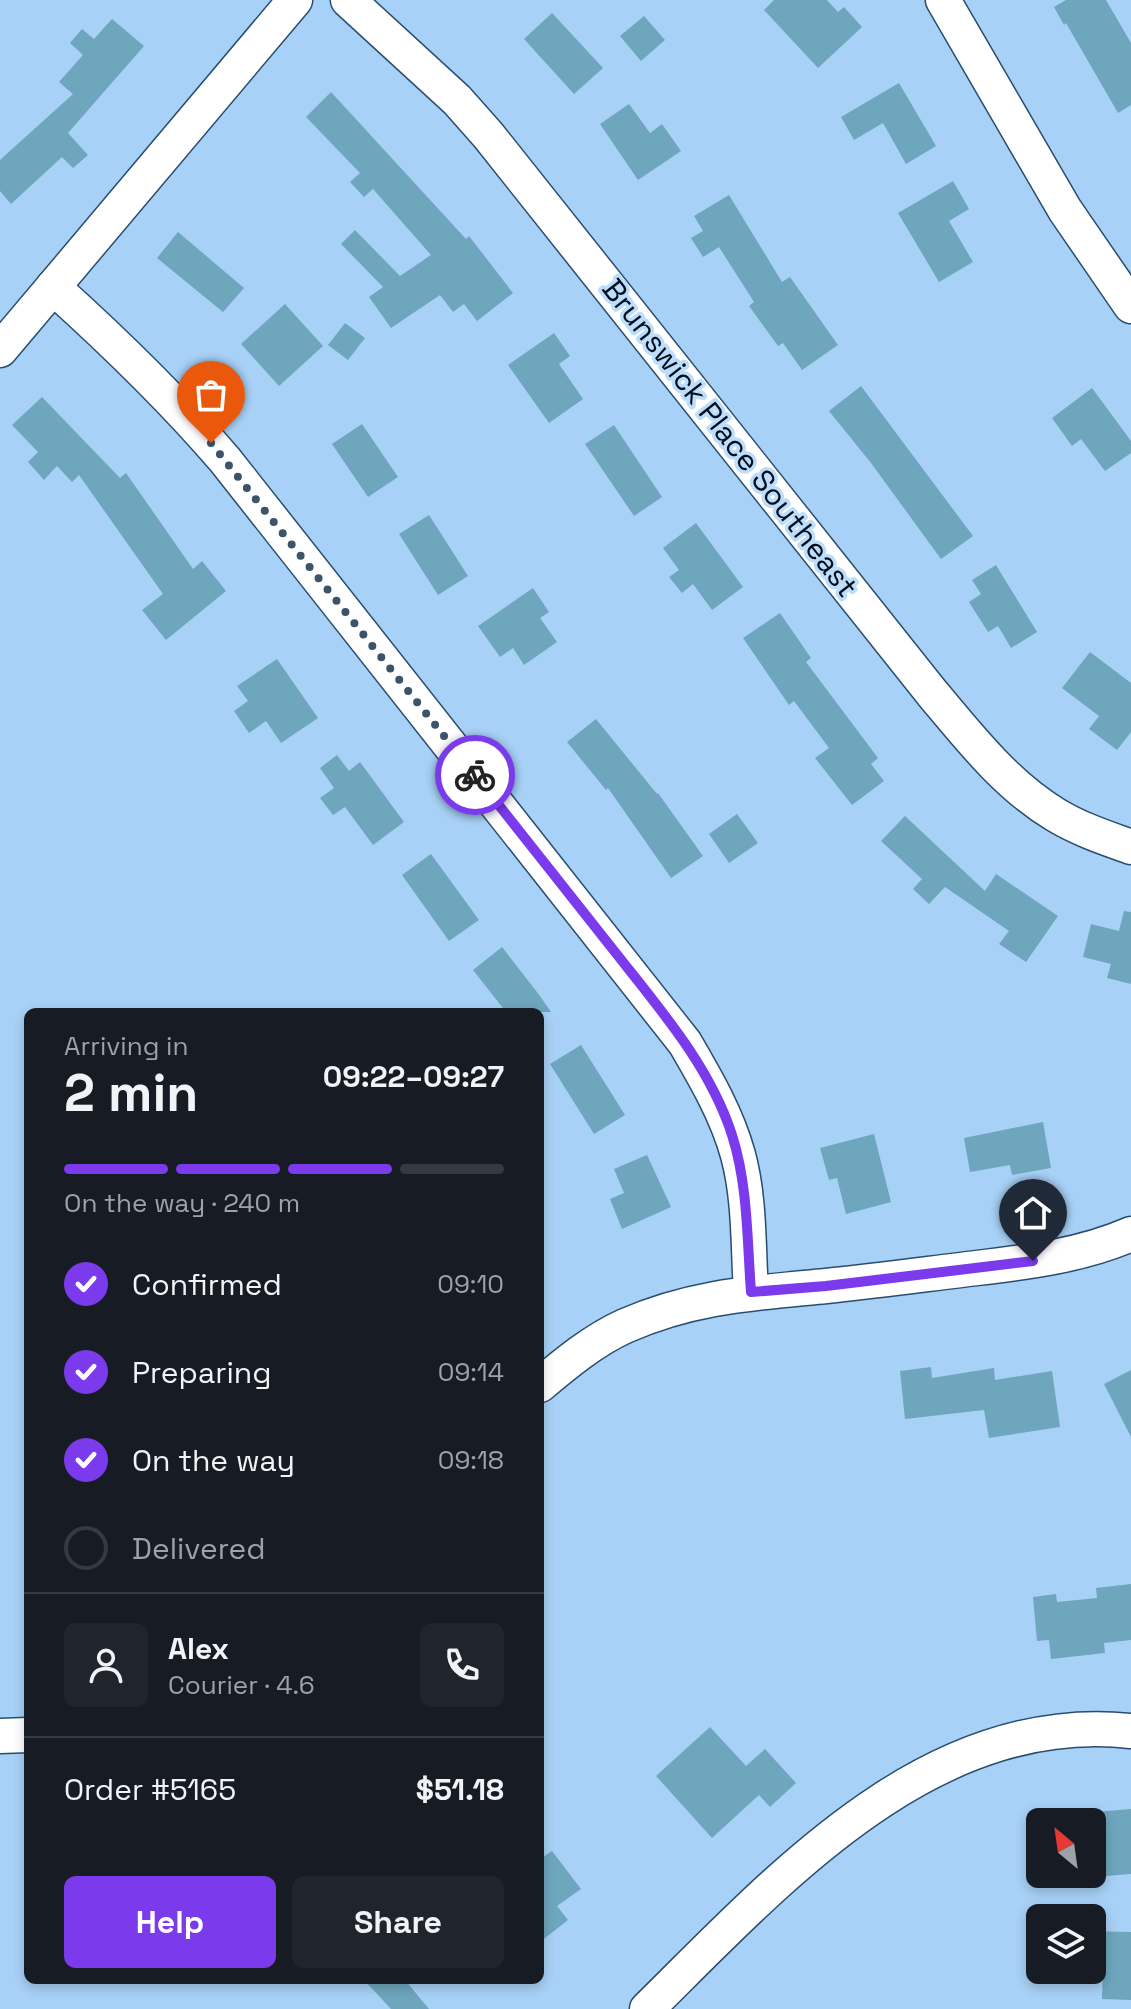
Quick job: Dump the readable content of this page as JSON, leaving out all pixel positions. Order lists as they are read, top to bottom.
{
  "streets": {
    "street": ["Brunswick Place Southeast"]
  },
  "north": "top left",
  "page": {
    "heading": ["2 min", "Arriving in", "09:22–09:27"],
    "panel": [
      "Alex",
      "Courier · 4.6",
      "Order #5165",
      "$51.18"
    ],
    "bar": "On the way · 240 m",
    "list": [
      ["Confirmed", "09:10"],
      ["Preparing", "09:14"],
      ["On the way", "09:18"],
      "Delivered"
    ],
    "buttons": ["Help", "Share"]
  }
}
